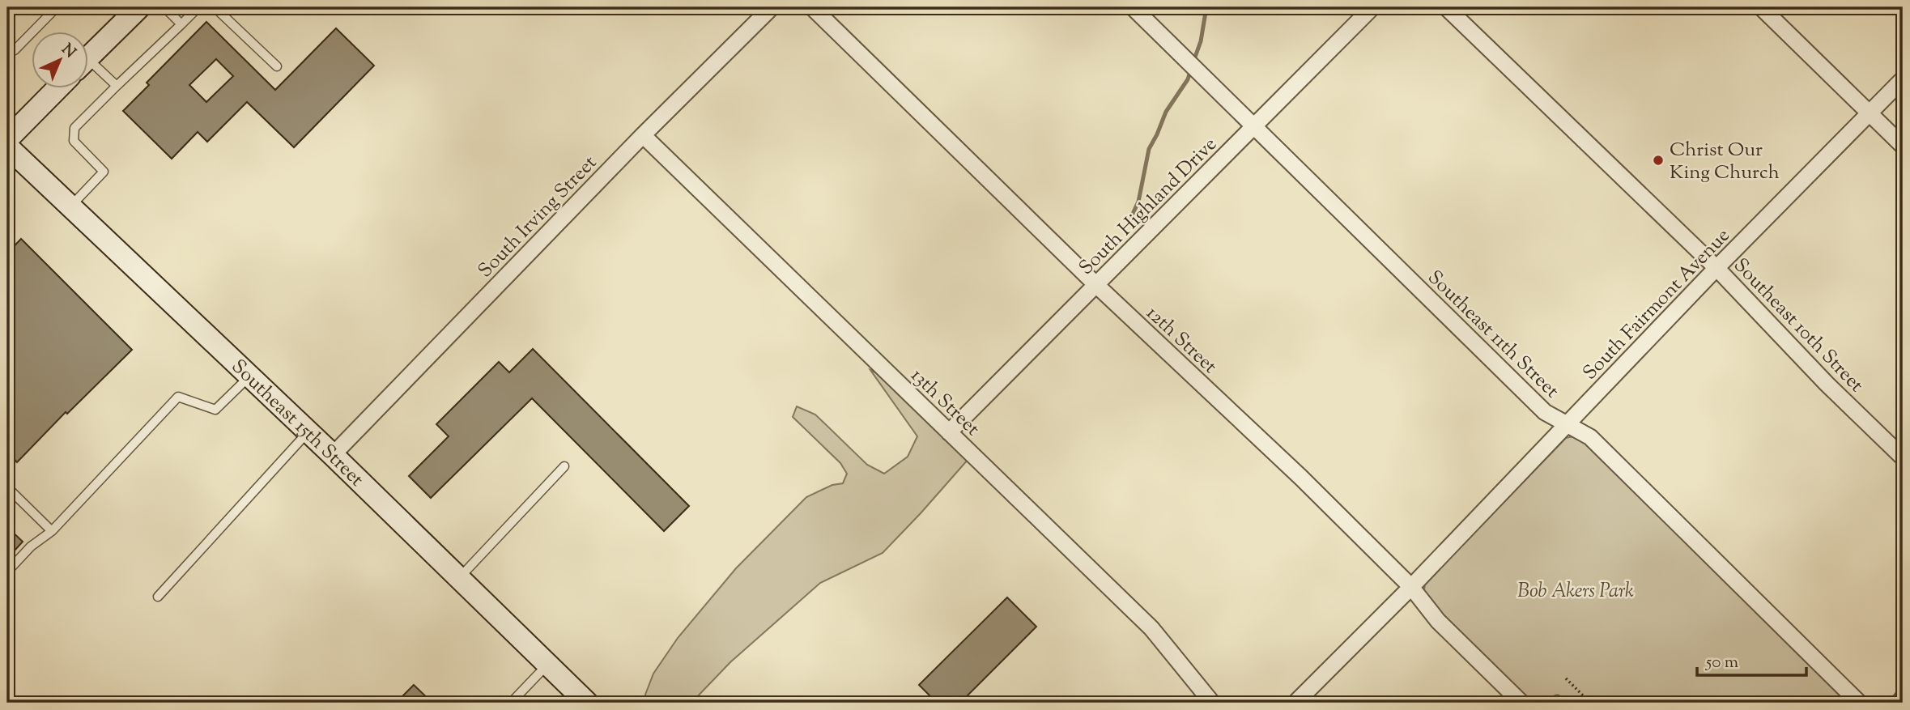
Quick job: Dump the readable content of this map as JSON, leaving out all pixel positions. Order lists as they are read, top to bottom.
{
  "streets": {
    "main road": ["Southeast 15th Street"],
    "street": [
      "South Highland Drive",
      "South Irving Street",
      "South Fairmont Avenue",
      "Southeast 10th Street",
      "Southeast 11th Street",
      "12th Street",
      "13th Street"
    ]
  },
  "crossings": [
    ["South Highland Drive", "Southeast 11th Street"],
    ["South Highland Drive", "12th Street"],
    ["South Highland Drive", "13th Street"],
    ["South Irving Street", "13th Street"],
    ["South Irving Street", "Southeast 15th Street"],
    ["South Fairmont Avenue", "Southeast 10th Street"],
    ["South Fairmont Avenue", "Southeast 11th Street"],
    ["South Fairmont Avenue", "12th Street"]
  ],
  "parks": ["Bob Akers Park"],
  "places": ["Christ Our King Church"],
  "scale_bar": "50 m",
  "north": "top right"
}
